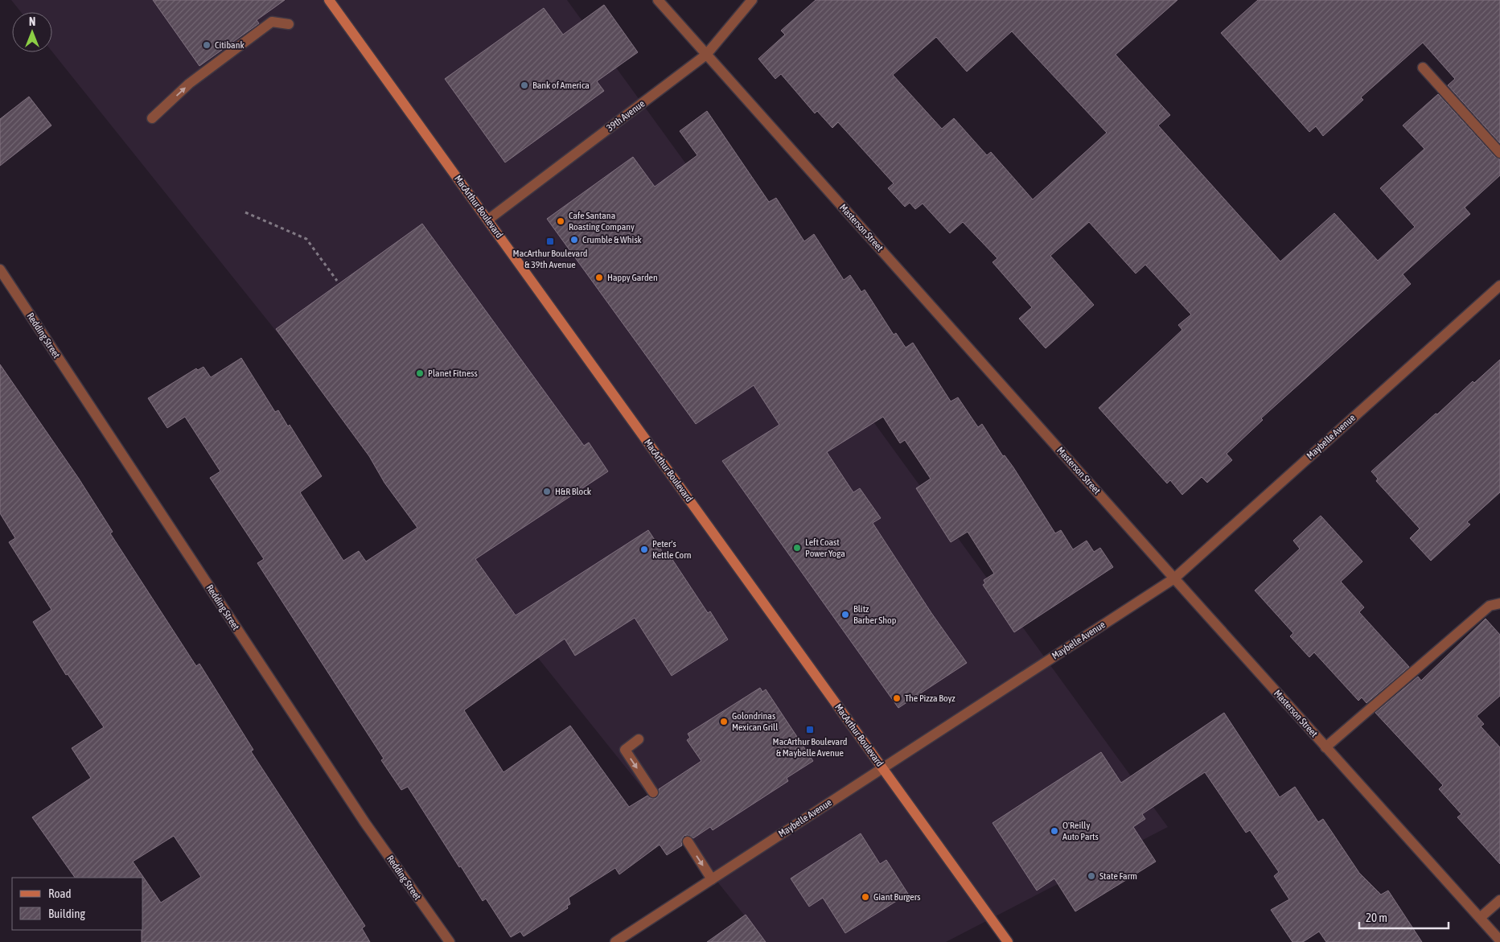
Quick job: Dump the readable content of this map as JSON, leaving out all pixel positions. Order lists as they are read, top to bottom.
{
  "streets": {
    "main road": ["MacArthur Boulevard"],
    "street": [
      "39th Avenue",
      "Masterson Street",
      "Redding Street",
      "Maybelle Avenue"
    ]
  },
  "crossings": [
    ["39th Avenue", "MacArthur Boulevard"],
    ["39th Avenue", "Masterson Street"],
    ["MacArthur Boulevard", "Maybelle Avenue"],
    ["Masterson Street", "Maybelle Avenue"]
  ],
  "places": {
    "other": [
      "Citibank",
      "Bank of America",
      "Cafe Santana Roasting Company",
      "Crumble & Whisk",
      "Happy Garden",
      "Planet Fitness",
      "H&R Block",
      "Left Coast Power Yoga",
      "Peter's Kettle Corn",
      "Blitz Barber Shop",
      "The Pizza Boyz",
      "Golondrinas Mexican Grill",
      "O'Reilly Auto Parts",
      "State Farm",
      "Giant Burgers"
    ],
    "transit": ["MacArthur Boulevard & 39th Avenue", "MacArthur Boulevard & Maybelle Avenue"]
  },
  "legend": ["Road", "Building"],
  "scale_bar": "20 m",
  "north": "top"
}
